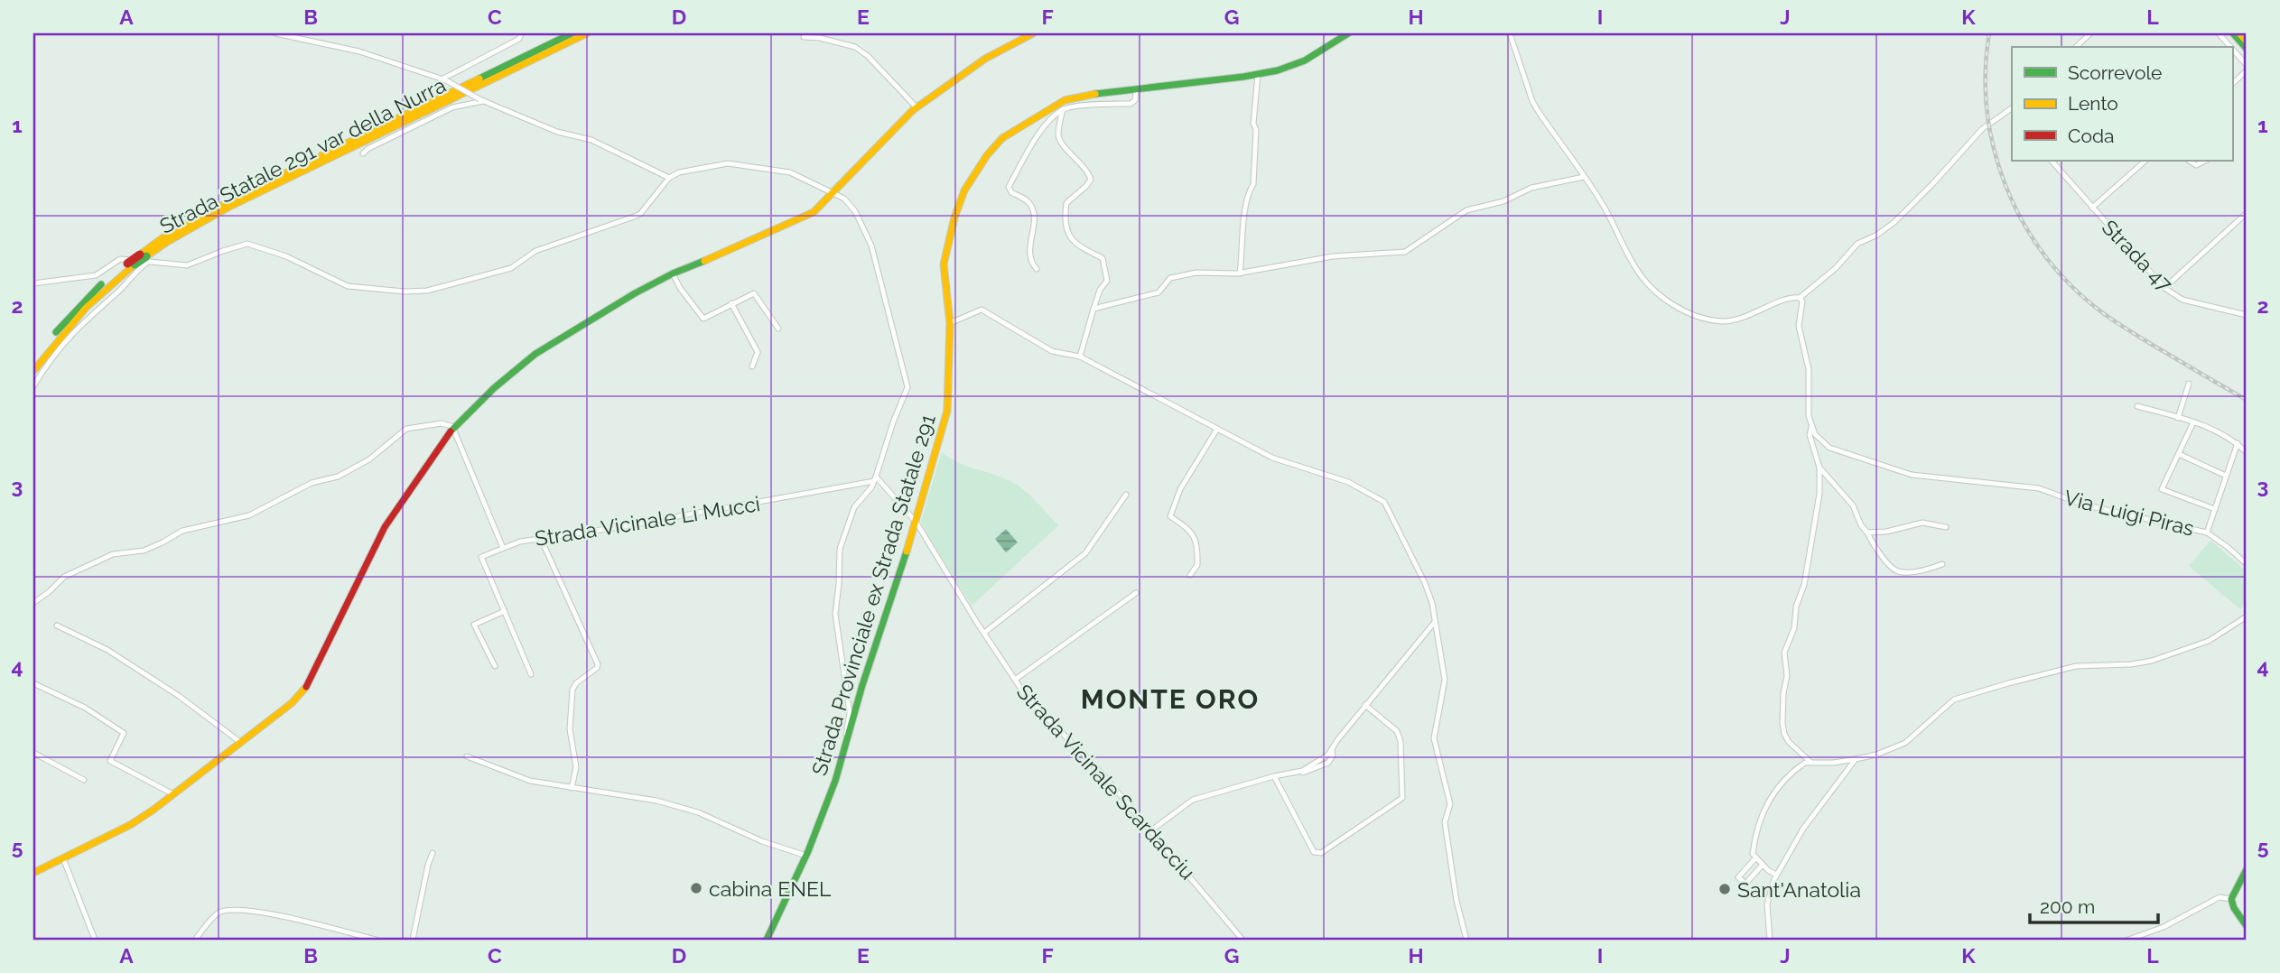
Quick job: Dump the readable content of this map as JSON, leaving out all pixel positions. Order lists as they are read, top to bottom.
{
  "streets": {
    "main road": ["Strada Statale 291 var della Nurra", "Strada Provinciale ex Strada Statale 291"],
    "street": [
      "Strada 47",
      "Via Luigi Piras",
      "Strada Vicinale Li Mucci",
      "Strada Vicinale Scardacciu"
    ]
  },
  "crossings": [
    ["Strada Vicinale Li Mucci", "Strada Vicinale Scardacciu"],
    ["Strada Provinciale ex Strada Statale 291", "Strada Vicinale Scardacciu"]
  ],
  "districts": ["MONTE ORO"],
  "places": ["cabina ENEL", "Sant'Anatolia"],
  "legend": ["Scorrevole", "Lento", "Coda"],
  "scale_bar": "200 m",
  "grid": {
    "columns": [
      "A",
      "B",
      "C",
      "D",
      "E",
      "F",
      "G",
      "H",
      "I",
      "J",
      "K",
      "L"
    ],
    "rows": [
      "1",
      "2",
      "3",
      "4",
      "5"
    ]
  }
}
